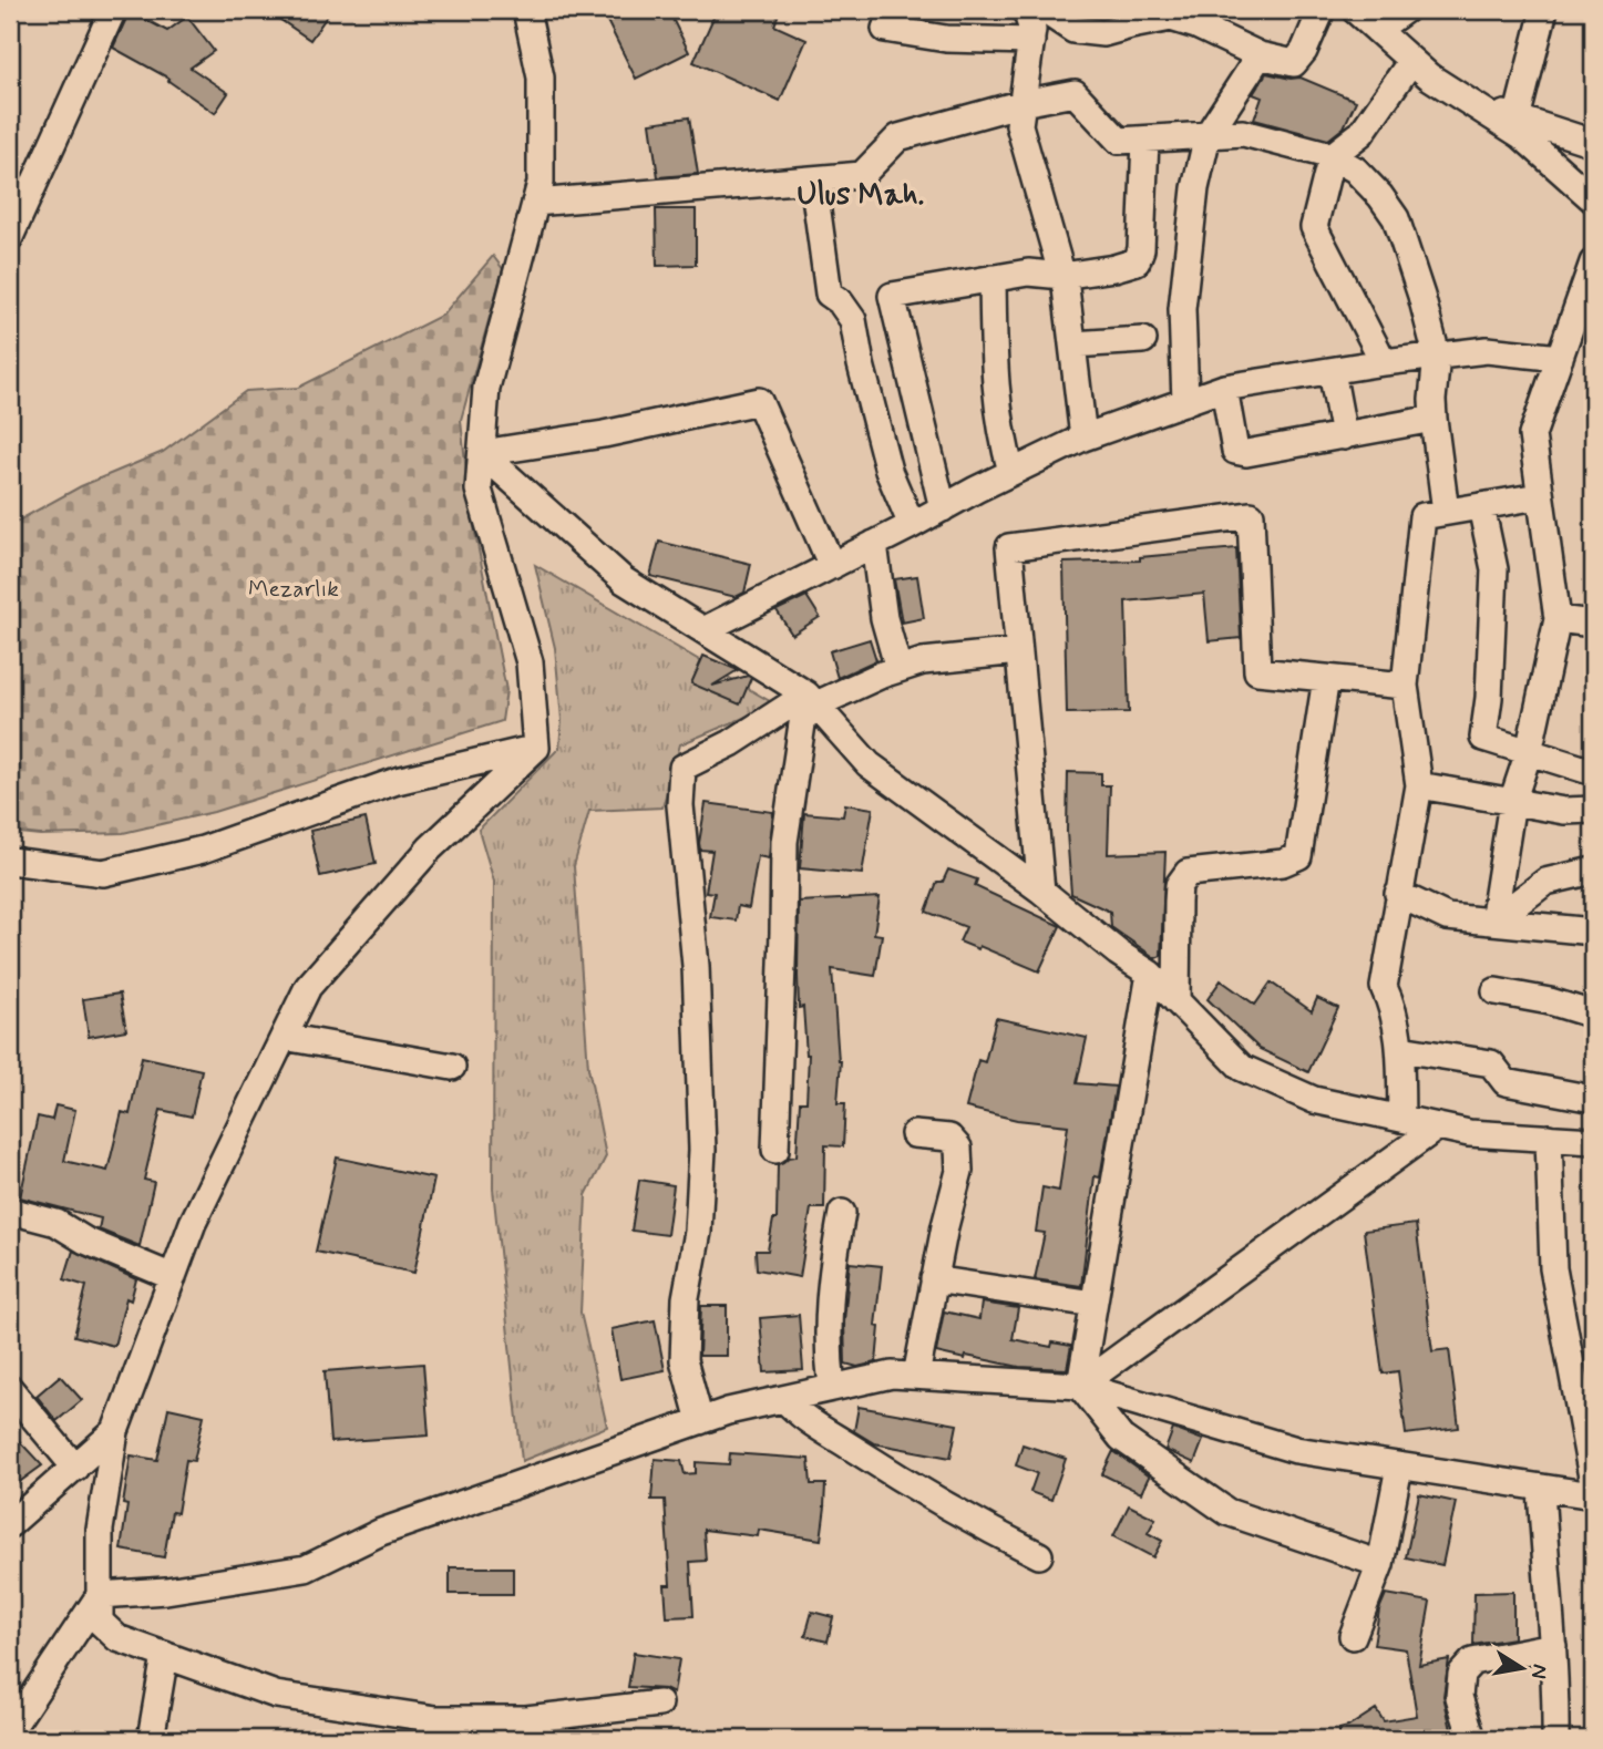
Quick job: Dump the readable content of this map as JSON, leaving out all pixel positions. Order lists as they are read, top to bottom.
{
  "districts": ["Ulus Mah."],
  "parks": ["Mezarlık"],
  "north": "right"
}
